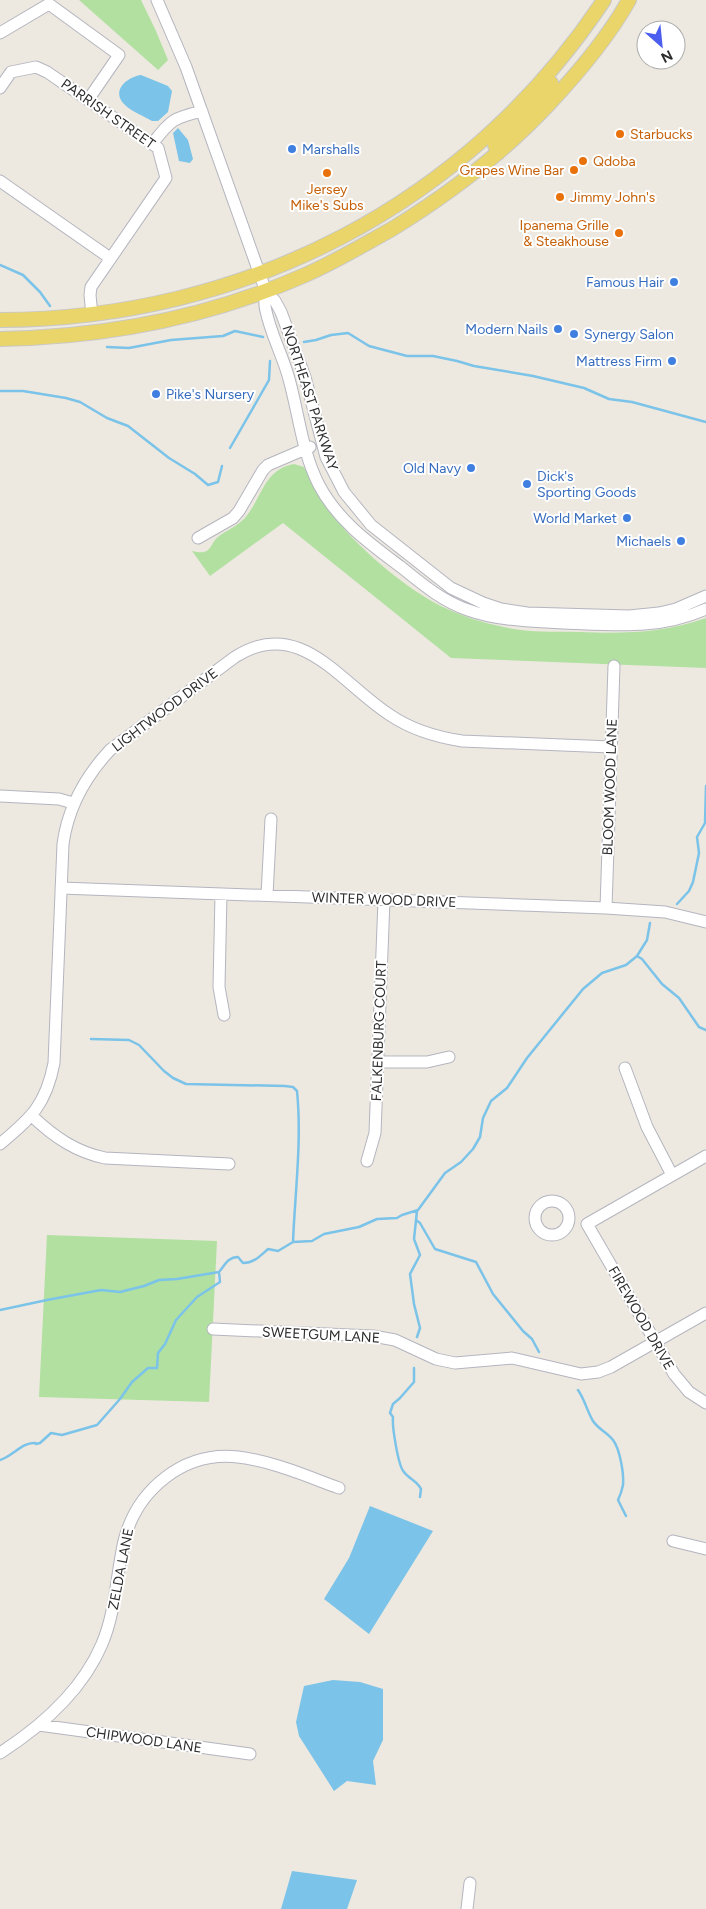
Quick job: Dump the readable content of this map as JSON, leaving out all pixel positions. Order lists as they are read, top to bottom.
{
  "streets": {
    "street": [
      "PARRISH STREET",
      "NORTHEAST PARKWAY",
      "LIGHTWOOD DRIVE",
      "BLOOM WOOD LANE",
      "WINTER WOOD DRIVE",
      "FALKENBURG COURT",
      "FIREWOOD DRIVE",
      "SWEETGUM LANE",
      "ZELDA LANE",
      "CHIPWOOD LANE"
    ]
  },
  "crossings": [
    ["LIGHTWOOD DRIVE", "BLOOM WOOD LANE"],
    ["LIGHTWOOD DRIVE", "WINTER WOOD DRIVE"],
    ["BLOOM WOOD LANE", "WINTER WOOD DRIVE"],
    ["WINTER WOOD DRIVE", "FALKENBURG COURT"],
    ["FIREWOOD DRIVE", "SWEETGUM LANE"],
    ["ZELDA LANE", "CHIPWOOD LANE"]
  ],
  "places": [
    "Starbucks",
    "Marshalls",
    "Qdoba",
    "Grapes Wine Bar",
    "Jersey Mike's Subs",
    "Jimmy John's",
    "Ipanema Grille & Steakhouse",
    "Famous Hair",
    "Modern Nails",
    "Synergy Salon",
    "Mattress Firm",
    "Pike's Nursery",
    "Old Navy",
    "Dick's Sporting Goods",
    "World Market",
    "Michaels"
  ],
  "north": "bottom right"
}
